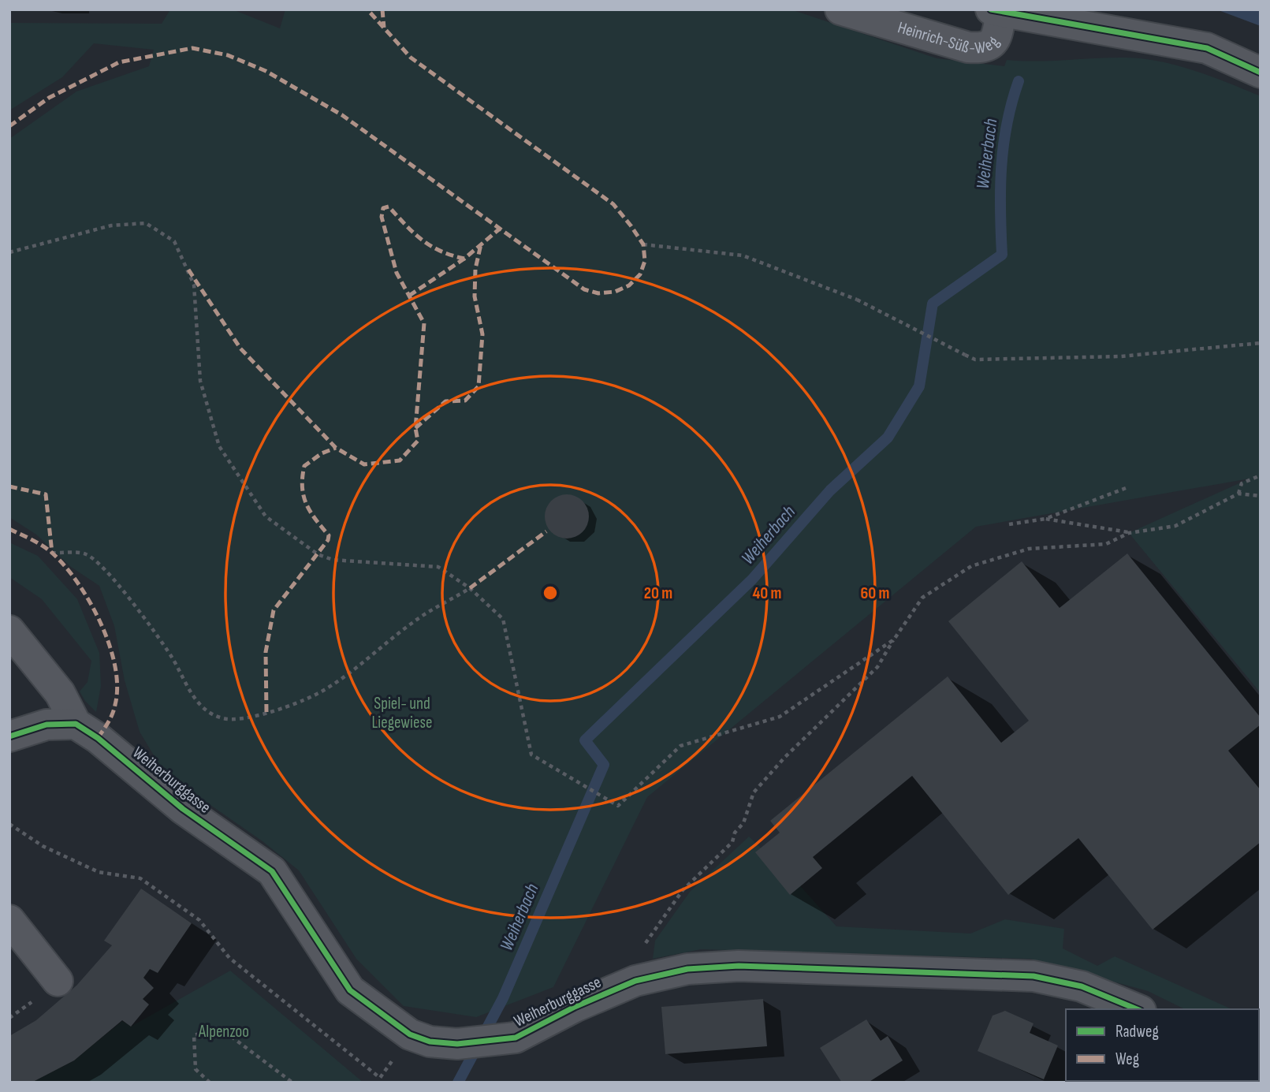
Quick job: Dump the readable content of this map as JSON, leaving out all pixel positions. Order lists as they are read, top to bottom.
{
  "streets": {
    "street": ["Heinrich-Süß-Weg", "Weiherburggasse"]
  },
  "water": ["Weiherbach"],
  "parks": ["Spiel- und Liegewiese", "Alpenzoo"],
  "legend": ["Radweg", "Weg"],
  "rings": ["20 m", "40 m", "60 m"]
}
